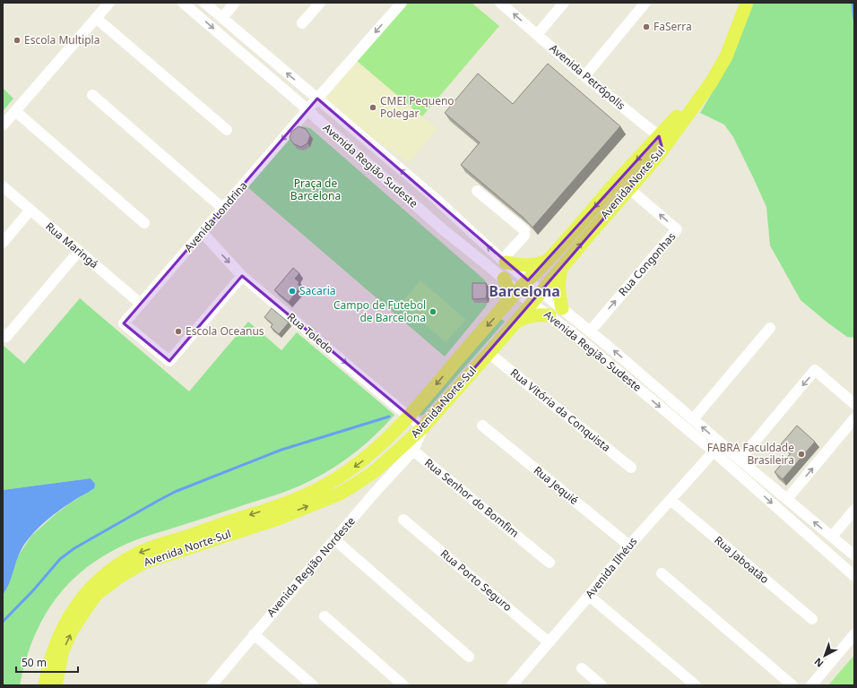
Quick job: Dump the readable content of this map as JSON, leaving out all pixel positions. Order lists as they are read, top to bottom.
{
  "streets": {
    "main road": ["Avenida Norte-Sul"],
    "street": [
      "Avenida Petrópolis",
      "Avenida Região Sudeste",
      "Avenida Londrina",
      "Rua Maringá",
      "Rua Congonhas",
      "Rua Toledo",
      "Rua Vitória da Conquista",
      "Rua Jequié",
      "Rua Senhor do Bomfim",
      "Rua Jaboatão",
      "Avenida Região Nordeste",
      "Avenida Ilhéus",
      "Rua Porto Seguro"
    ]
  },
  "crossings": [
    ["Avenida Petrópolis", "Avenida Norte-Sul"],
    ["Avenida Região Sudeste", "Avenida Norte-Sul"],
    ["Avenida Região Sudeste", "Avenida Londrina"],
    ["Avenida Região Sudeste", "Rua Congonhas"],
    ["Avenida Região Sudeste", "Avenida Ilhéus"],
    ["Avenida Norte-Sul", "Rua Congonhas"],
    ["Avenida Norte-Sul", "Rua Toledo"],
    ["Avenida Norte-Sul", "Rua Vitória da Conquista"],
    ["Avenida Londrina", "Rua Maringá"],
    ["Avenida Londrina", "Rua Toledo"],
    ["Rua Jequié", "Avenida Ilhéus"],
    ["Rua Senhor do Bomfim", "Avenida Região Nordeste"],
    ["Rua Jaboatão", "Avenida Ilhéus"],
    ["Avenida Ilhéus", "Rua Porto Seguro"]
  ],
  "one_way": ["Avenida Londrina", "Rua Toledo"],
  "districts": ["Barcelona"],
  "parks": ["Praça de Barcelona"],
  "places": [
    "FaSerra",
    "Escola Multipla",
    "CMEI Pequeno Polegar",
    "Sacaria",
    "Campo de Futebol de Barcelona",
    "Escola Oceanus",
    "FABRA Faculdade Brasileira"
  ],
  "scale_bar": "50 m",
  "north": "bottom left"
}
